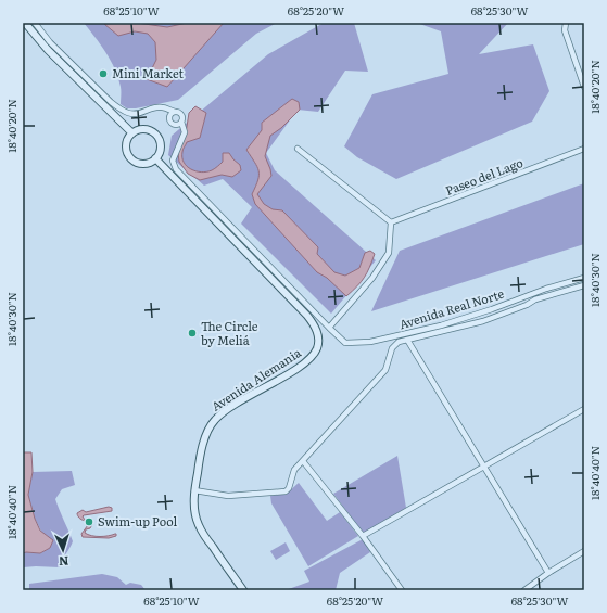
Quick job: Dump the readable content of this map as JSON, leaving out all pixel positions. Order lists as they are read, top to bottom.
{
  "streets": {
    "street": ["Paseo del Lago", "Avenida Real Norte", "Avenida Alemania"]
  },
  "places": ["Mini Market", "The Circle by Meliá", "Swim-up Pool"],
  "north": "bottom",
  "coordinates": [
    "68°25'10\"W",
    "68°25'20\"W",
    "68°25'30\"W",
    "18°40'20\"N",
    "18°40'30\"N",
    "18°40'40\"N"
  ]
}
